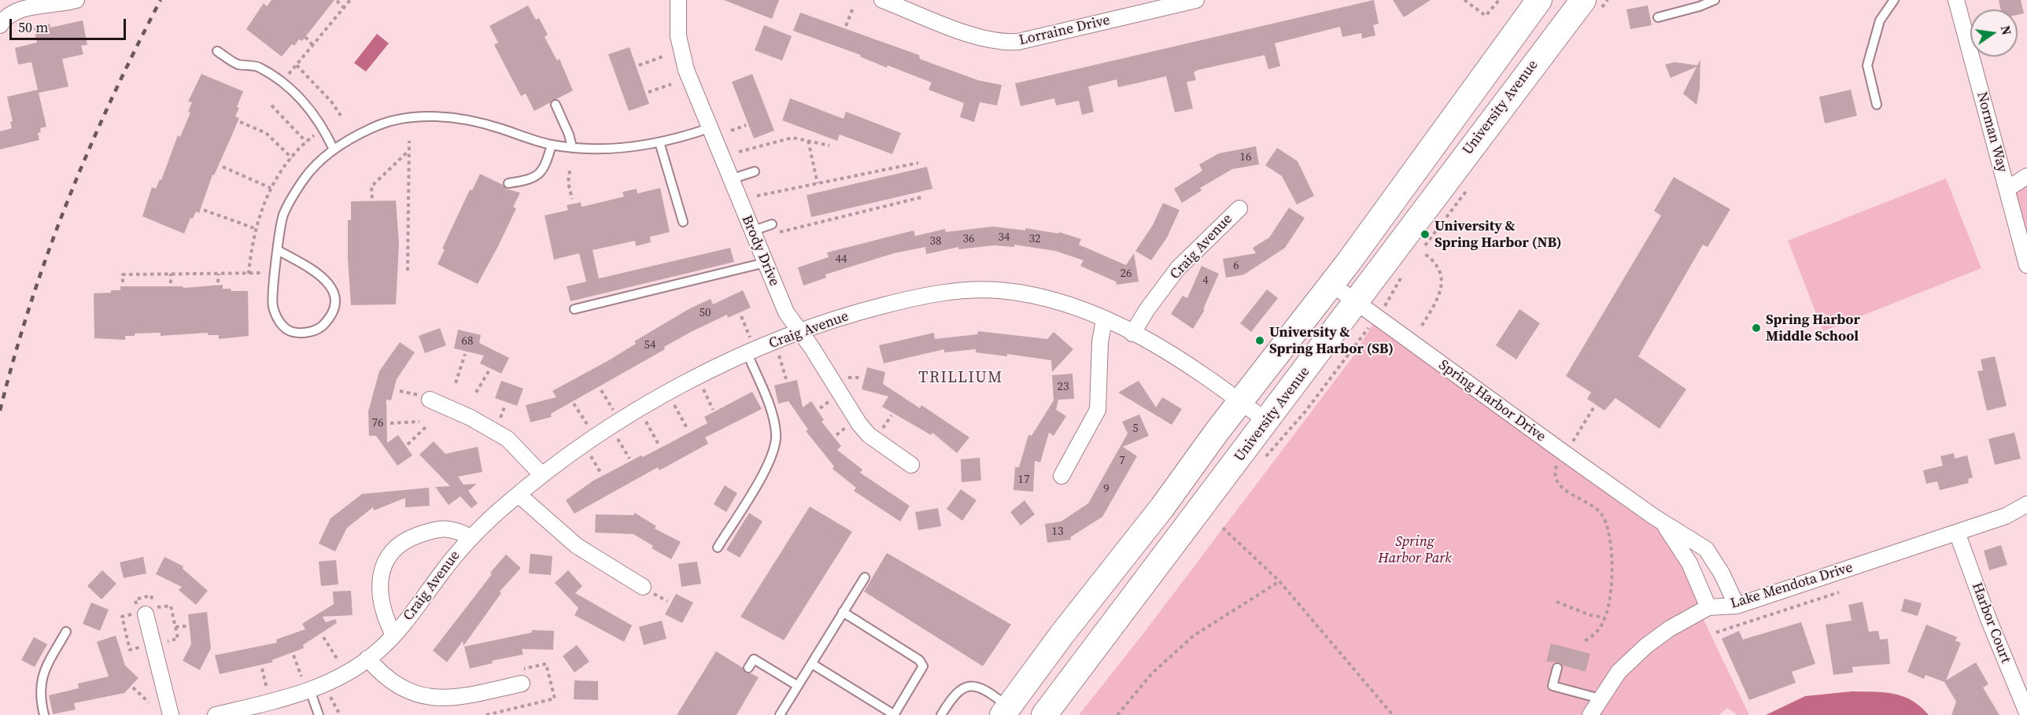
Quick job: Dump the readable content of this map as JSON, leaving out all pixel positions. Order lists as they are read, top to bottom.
{
  "streets": {
    "main road": ["University Avenue"],
    "street": [
      "Lorraine Drive",
      "Norman Way",
      "Craig Avenue",
      "Brody Drive",
      "Spring Harbor Drive",
      "Lake Mendota Drive",
      "Harbor Court"
    ]
  },
  "crossings": [
    ["University Avenue", "Craig Avenue"],
    ["University Avenue", "Spring Harbor Drive"],
    ["Craig Avenue", "Brody Drive"],
    ["Spring Harbor Drive", "Lake Mendota Drive"],
    ["Lake Mendota Drive", "Harbor Court"]
  ],
  "districts": ["TRILLIUM"],
  "parks": ["Spring Harbor Park"],
  "places": ["University & Spring Harbor (NB)", "Spring Harbor Middle School", "University & Spring Harbor (SB)"],
  "house_numbers": [
    "16",
    "34",
    "36",
    "32",
    "38",
    "44",
    "6",
    "26",
    "4",
    "50",
    "68",
    "54",
    "23",
    "76",
    "5",
    "7",
    "17",
    "9",
    "13"
  ],
  "scale_bar": "50 m",
  "north": "right"
}
